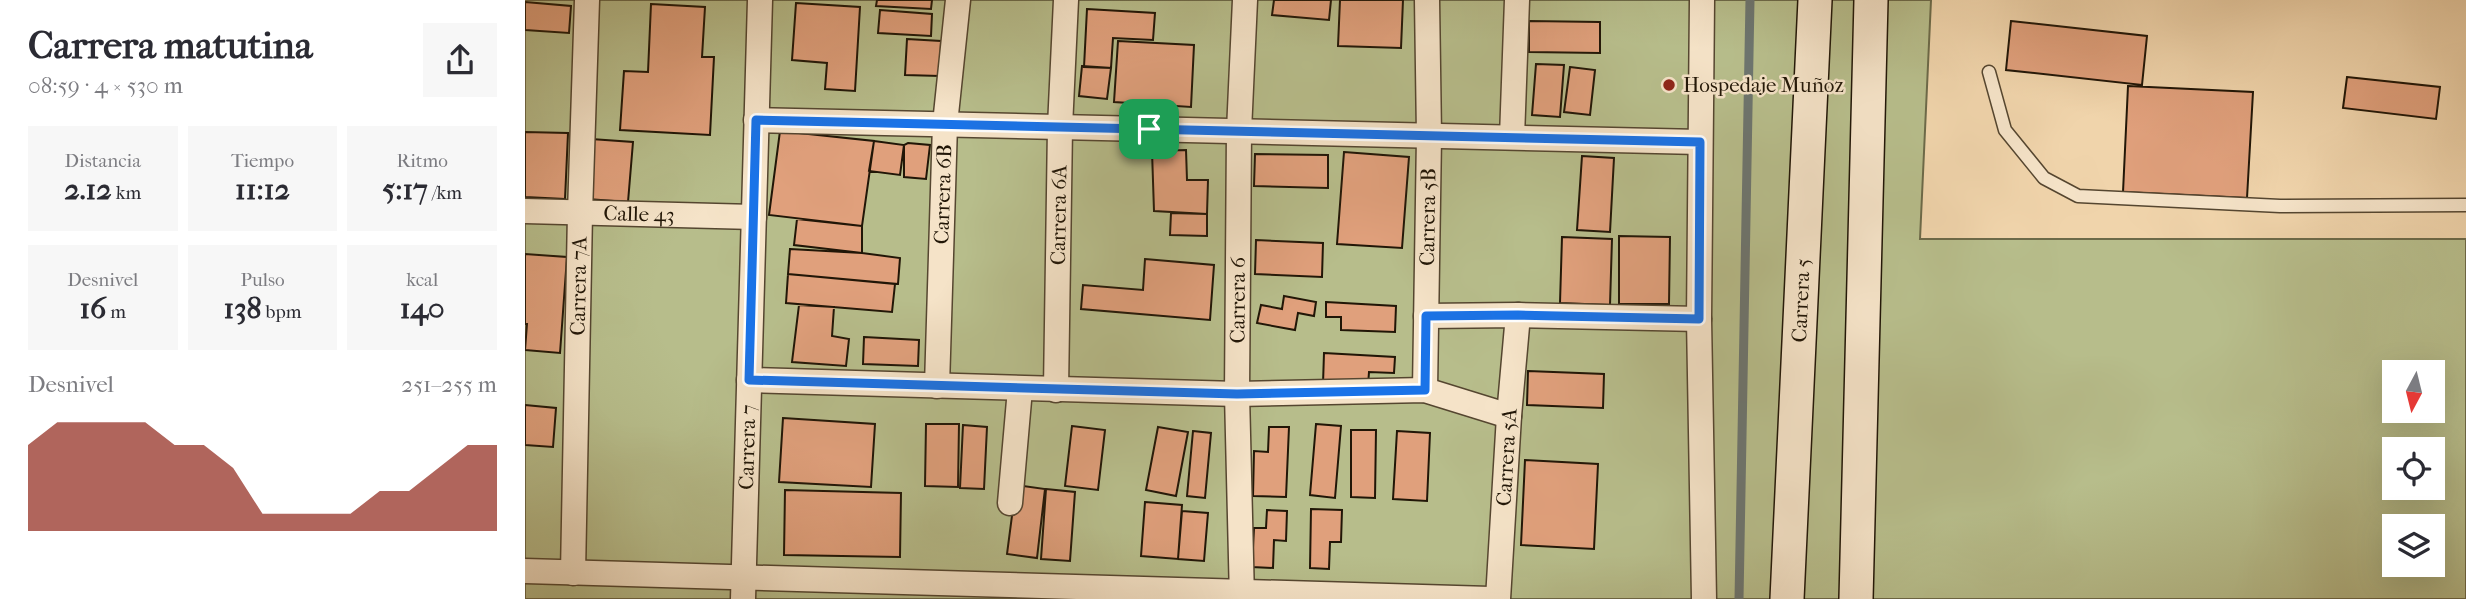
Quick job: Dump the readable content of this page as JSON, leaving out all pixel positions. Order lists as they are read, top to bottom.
{
  "streets": {
    "main road": ["Carrera 5"],
    "street": [
      "Carrera 6B",
      "Calle 43",
      "Carrera 6A",
      "Carrera 5B",
      "Carrera 7A",
      "Carrera 6",
      "Carrera 7",
      "Carrera 5A"
    ]
  },
  "crossings": [
    ["Calle 43", "Carrera 7A"],
    ["Calle 43", "Carrera 7"]
  ],
  "places": ["Hospedaje Muñoz"],
  "north": "bottom",
  "page": {
    "heading": ["Carrera matutina", "08:59 · 4 × 530 m"],
    "stats": [
      ["Distancia", "2.12 km"],
      ["Tiempo", "11:12"],
      ["Ritmo", "5:17 /km"],
      ["Desnivel", "16 m"],
      ["Pulso", "138 bpm"],
      ["kcal", "140"]
    ],
    "chart": ["Desnivel", "251–255 m"]
  }
}
